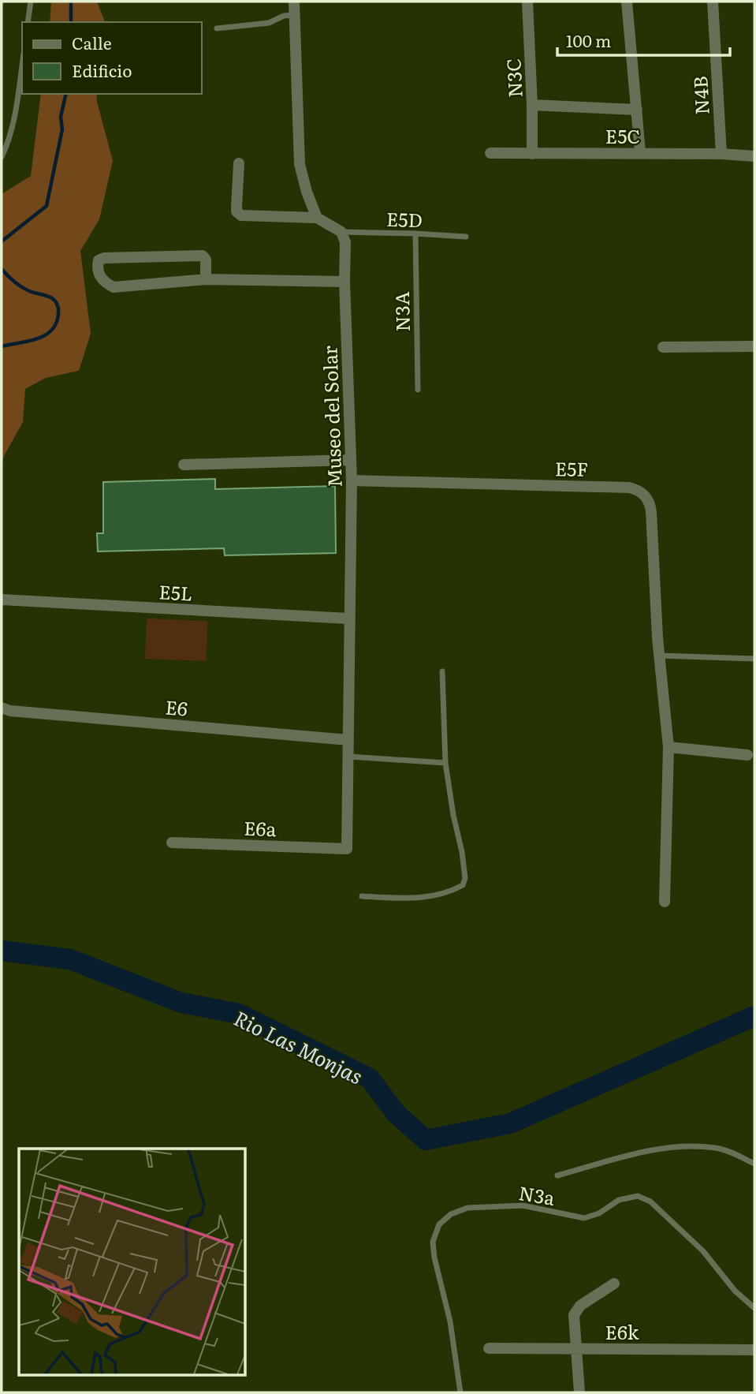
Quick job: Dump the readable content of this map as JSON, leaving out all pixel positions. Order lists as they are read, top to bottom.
{
  "streets": {
    "street": [
      "N3C",
      "N4B",
      "E5C",
      "Museo del Solar",
      "E5F",
      "E5L",
      "E6",
      "E6a",
      "E6k"
    ],
    "lane": ["E5D", "N3A", "N3a"]
  },
  "crossings": [
    ["N3C", "E5C"],
    ["N4B", "E5C"],
    ["E5D", "N3A"],
    ["E5D", "Museo del Solar"],
    ["Museo del Solar", "E5F"],
    ["Museo del Solar", "E5L"],
    ["Museo del Solar", "E6"],
    ["Museo del Solar", "E6a"]
  ],
  "water": ["Rio Las Monjas"],
  "legend": ["Calle", "Edificio"],
  "scale_bar": "100 m"
}
